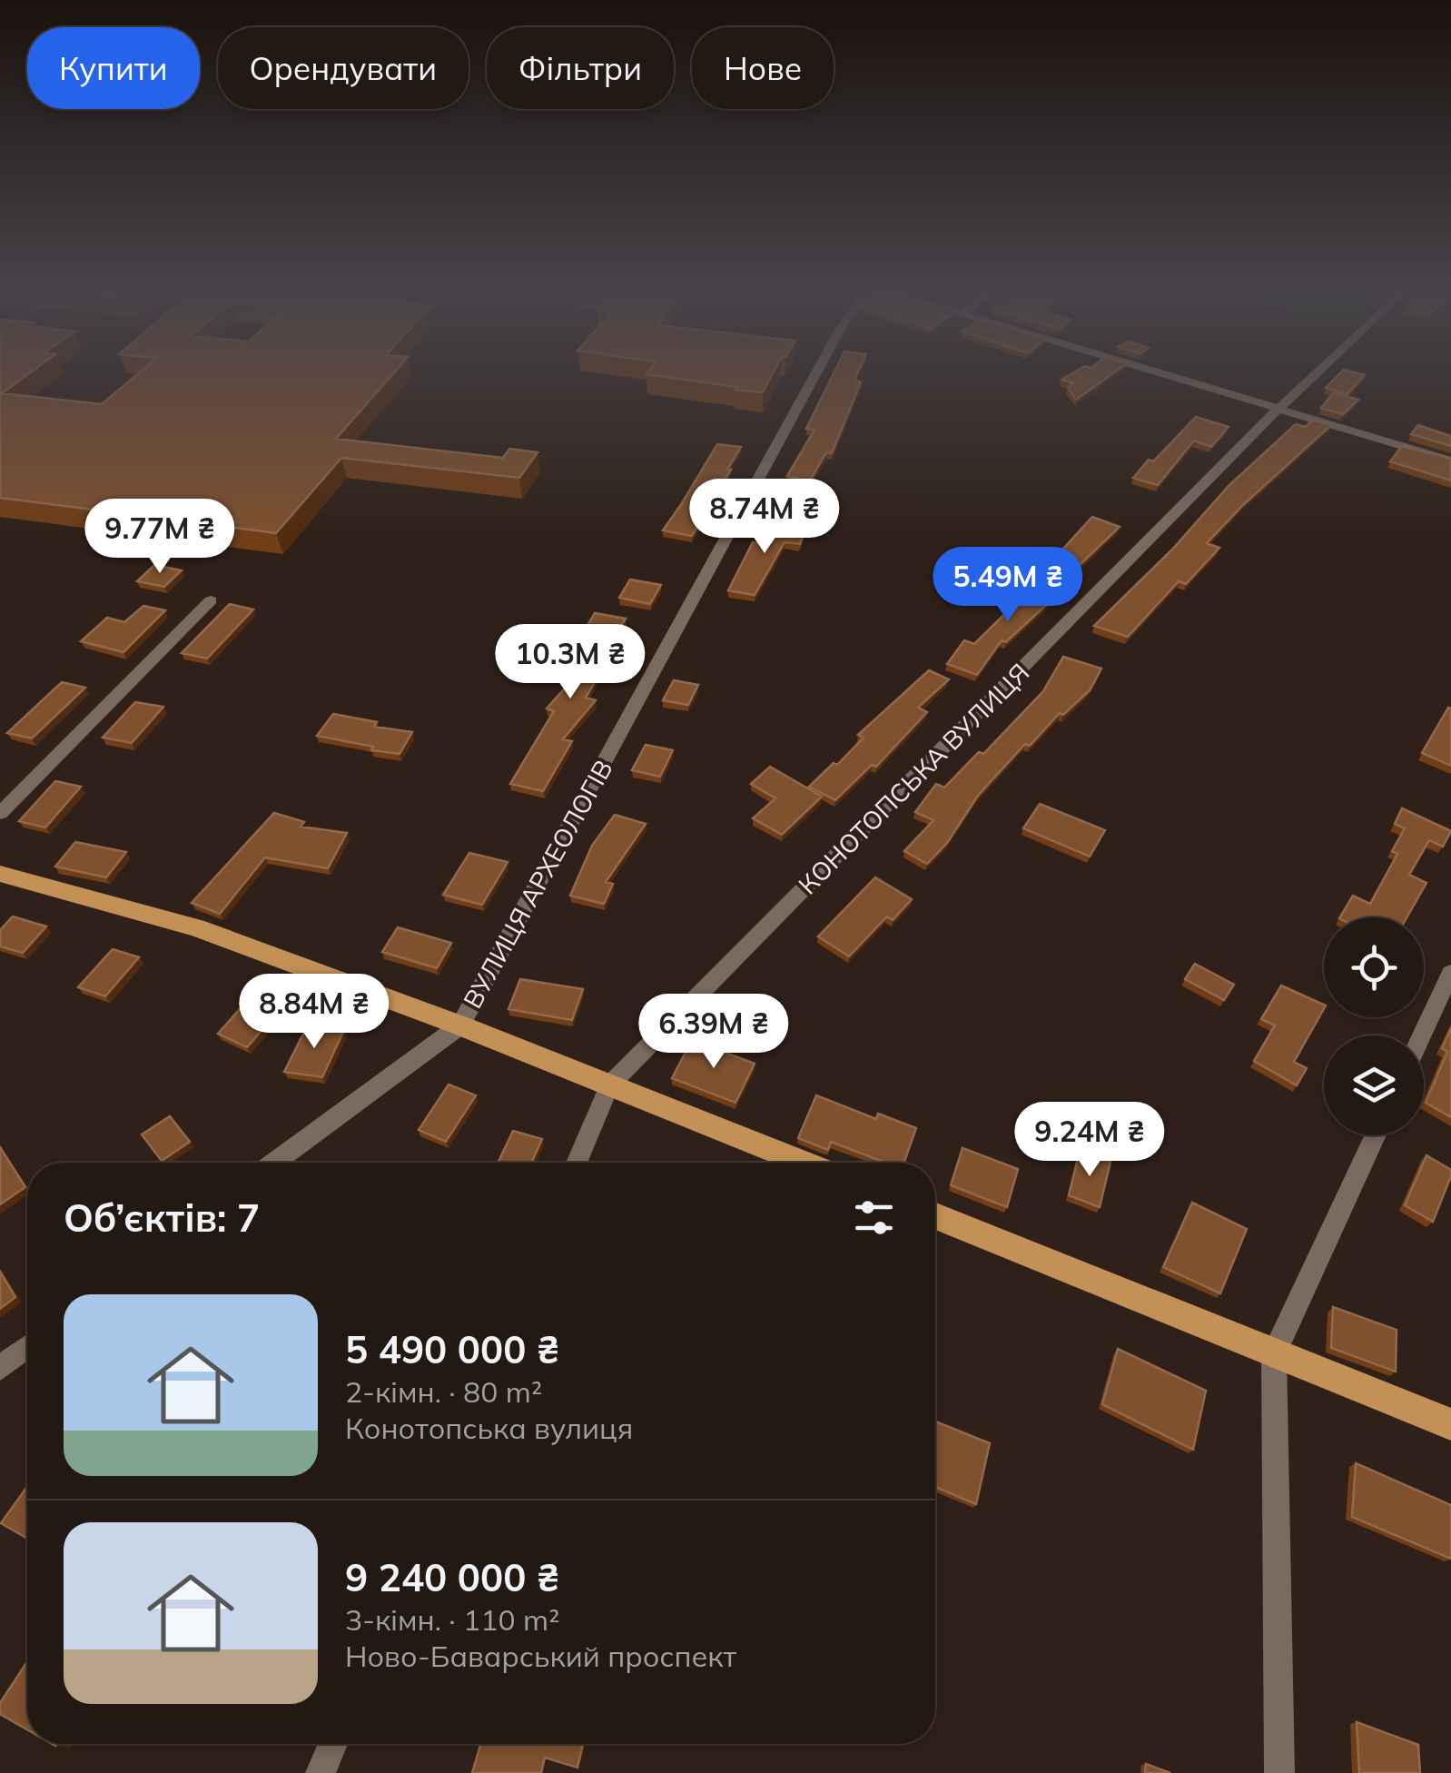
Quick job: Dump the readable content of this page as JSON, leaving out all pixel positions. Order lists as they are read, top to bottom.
{
  "streets": {
    "street": ["КОНОТОПСЬКА ВУЛИЦЯ", "ВУЛИЦЯ АРХЕОЛОГІВ"]
  },
  "page": {
    "chip": [
      "Купити",
      "Орендувати",
      "Фільтри",
      "Нове"
    ],
    "price": [
      "8.74M ₴",
      "9.77M ₴",
      "5.49M ₴",
      "10.3M ₴",
      "8.84M ₴",
      "6.39M ₴",
      "9.24M ₴"
    ],
    "heading": "Об’єктів: 7",
    "list": [
      {
        "name": "5 490 000 ₴",
        "note": "2-кімн. · 80 m² · Конотопська вулиця"
      },
      {
        "name": "9 240 000 ₴",
        "note": "3-кімн. · 110 m² · Ново-Баварський проспект"
      }
    ]
  }
}
